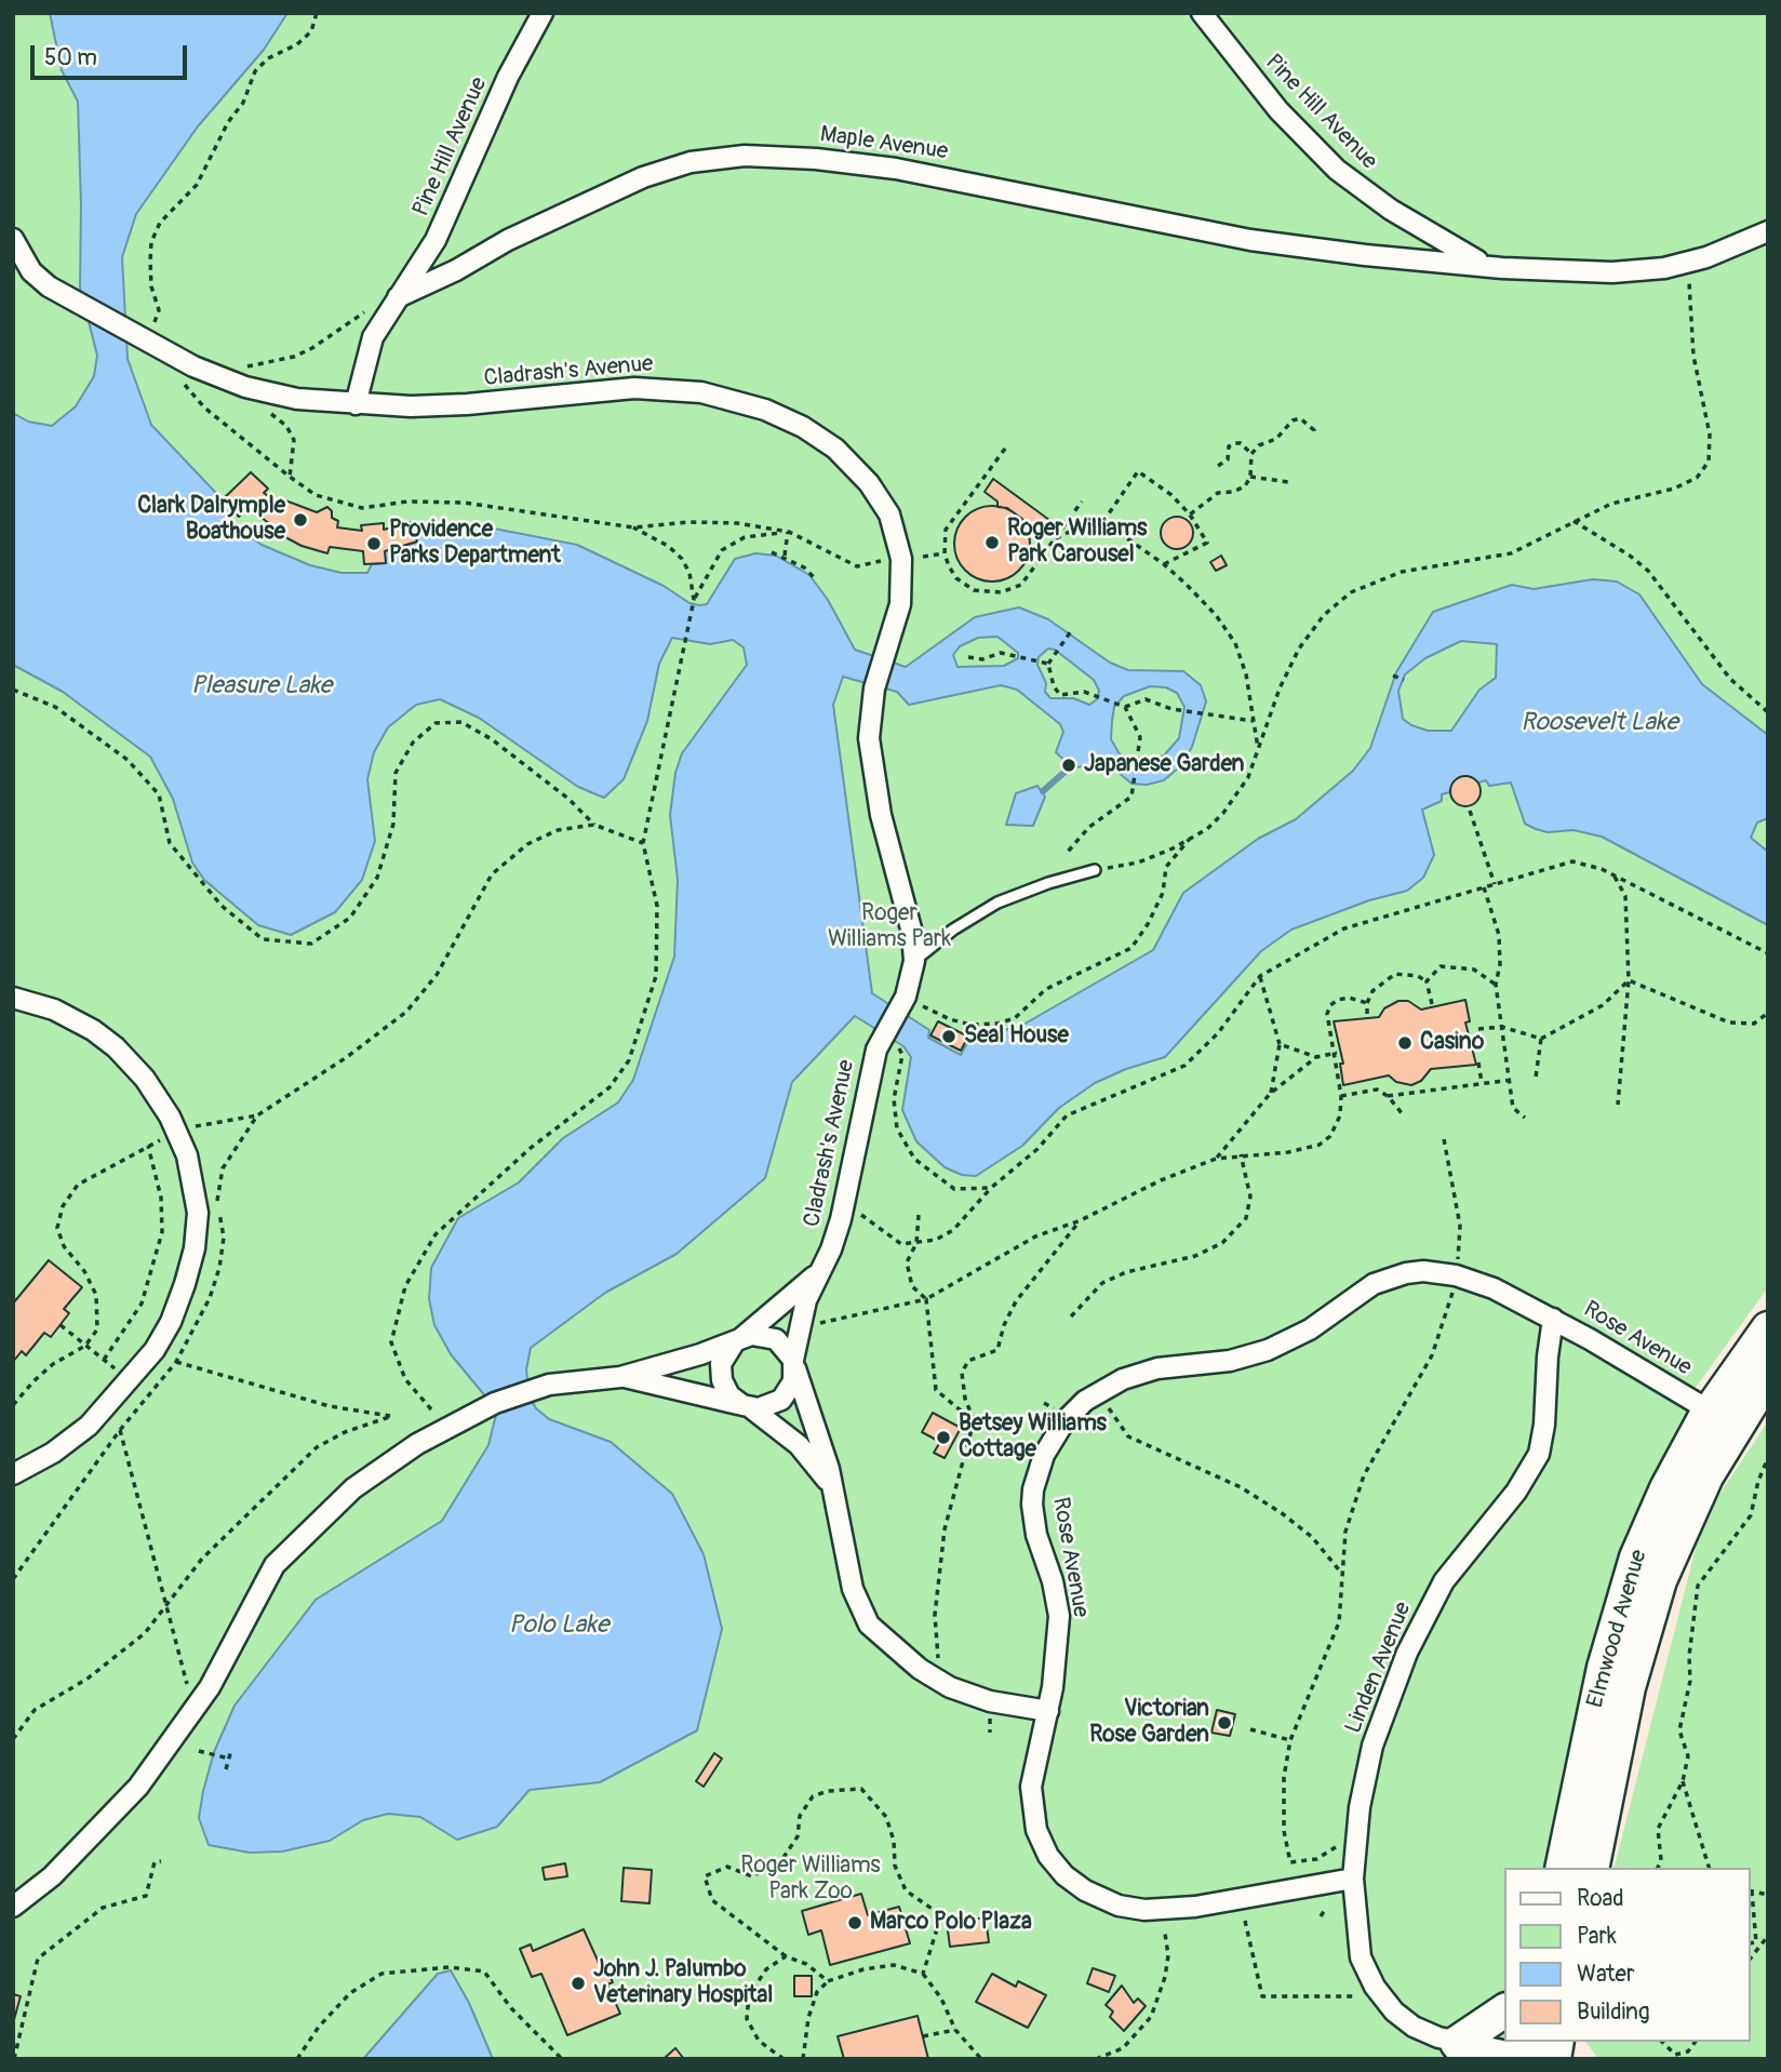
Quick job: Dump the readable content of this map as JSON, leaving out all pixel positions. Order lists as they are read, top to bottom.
{
  "streets": {
    "main road": ["Elmwood Avenue"],
    "street": [
      "Pine Hill Avenue",
      "Maple Avenue",
      "Cladrash's Avenue",
      "Rose Avenue",
      "Linden Avenue"
    ]
  },
  "crossings": [
    ["Pine Hill Avenue", "Maple Avenue"],
    ["Rose Avenue", "Elmwood Avenue"],
    ["Rose Avenue", "Linden Avenue"]
  ],
  "water": ["Pleasure Lake", "Roosevelt Lake", "Polo Lake"],
  "parks": ["Roger Williams Park", "Roger Williams Park Zoo"],
  "places": [
    "Clark Dalrymple Boathouse",
    "Roger Williams Park Carousel",
    "Providence Parks Department",
    "Japanese Garden",
    "Seal House",
    "Casino",
    "Betsey Williams Cottage",
    "Victorian Rose Garden",
    "Marco Polo Plaza",
    "John J. Palumbo Veterinary Hospital"
  ],
  "legend": [
    "Road",
    "Park",
    "Water",
    "Building"
  ],
  "scale_bar": "50 m"
}
